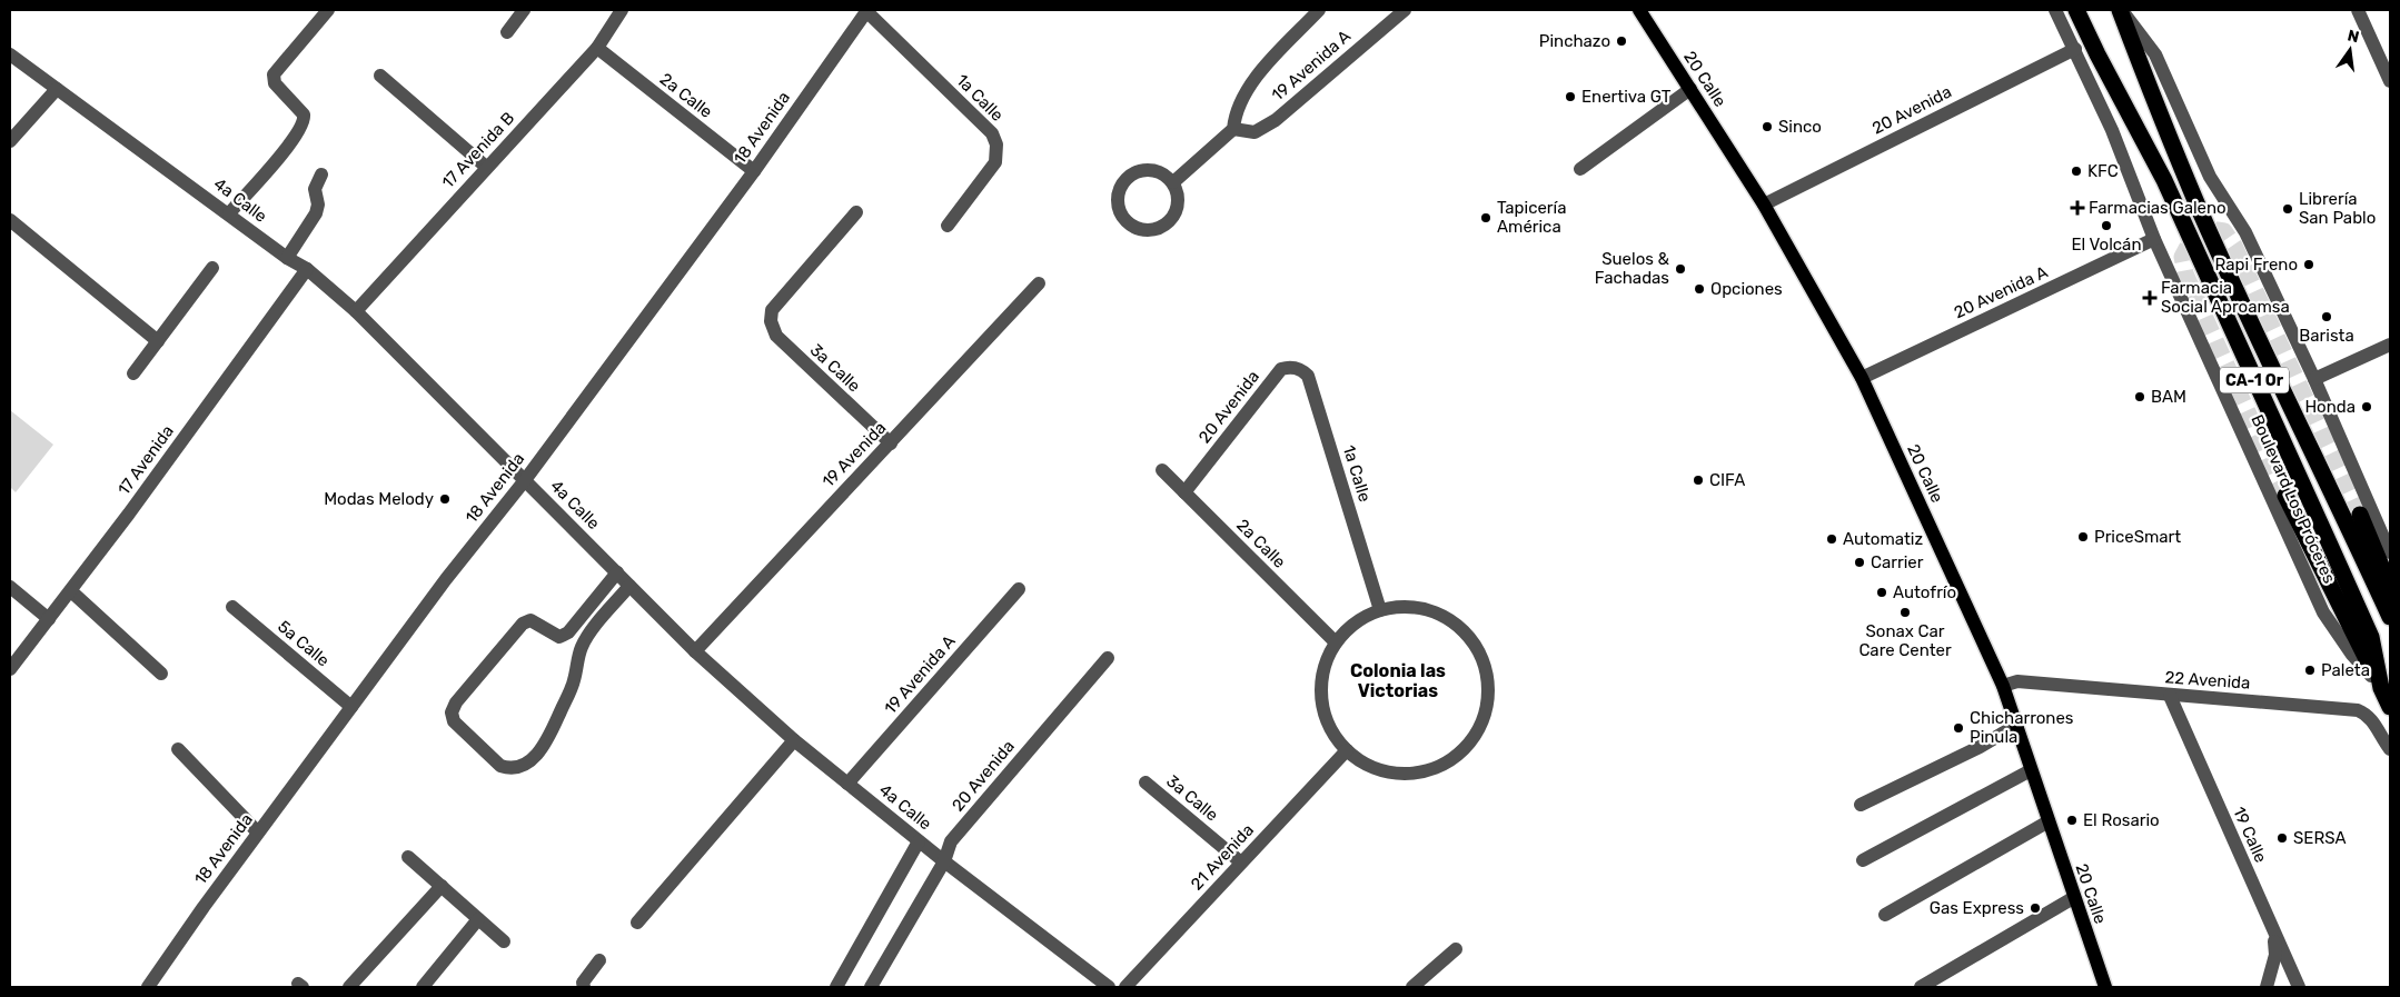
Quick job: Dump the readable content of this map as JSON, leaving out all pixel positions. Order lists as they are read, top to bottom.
{
  "streets": {
    "highway": ["CA-1 Or", "Boulevard Los Próceres"],
    "main road": ["20 Calle"],
    "street": [
      "19 Avenida A",
      "2a Calle",
      "1a Calle",
      "20 Avenida",
      "18 Avenida",
      "17 Avenida B",
      "4a Calle",
      "20 Avenida A",
      "3a Calle",
      "19 Avenida",
      "17 Avenida",
      "5a Calle",
      "22 Avenida",
      "19 Calle",
      "21 Avenida"
    ]
  },
  "crossings": [
    ["19 Avenida A", "4a Calle"],
    ["20 Calle", "20 Avenida"],
    ["20 Calle", "20 Avenida A"],
    ["20 Calle", "22 Avenida"],
    ["2a Calle", "1a Calle"],
    ["2a Calle", "20 Avenida"],
    ["2a Calle", "18 Avenida"],
    ["2a Calle", "17 Avenida B"],
    ["2a Calle", "21 Avenida"],
    ["1a Calle", "20 Avenida"],
    ["1a Calle", "18 Avenida"],
    ["1a Calle", "21 Avenida"],
    ["20 Avenida", "4a Calle"],
    ["20 Avenida", "Boulevard Los Próceres"],
    ["18 Avenida", "4a Calle"],
    ["18 Avenida", "5a Calle"],
    ["17 Avenida B", "4a Calle"],
    ["4a Calle", "19 Avenida"],
    ["4a Calle", "17 Avenida"],
    ["20 Avenida A", "Boulevard Los Próceres"],
    ["3a Calle", "19 Avenida"],
    ["3a Calle", "21 Avenida"],
    ["22 Avenida", "19 Calle"]
  ],
  "districts": ["Colonia las Victorias"],
  "places": {
    "other": [
      "Pinchazo",
      "Enertiva GT",
      "Sinco",
      "KFC",
      "Librería San Pablo",
      "Tapicería América",
      "El Volcán",
      "Rapi Freno",
      "Suelos & Fachadas",
      "Opciones",
      "Barista",
      "BAM",
      "Honda",
      "CIFA",
      "Modas Melody",
      "PriceSmart",
      "Automatiz",
      "Carrier",
      "Autofrío",
      "Sonax Car Care Center",
      "Paleta",
      "Chicharrones Pinula",
      "El Rosario",
      "SERSA",
      "Gas Express"
    ],
    "health": ["Farmacias Galeno", "Farmacia Social Aproamsa"]
  },
  "north": "top"
}
